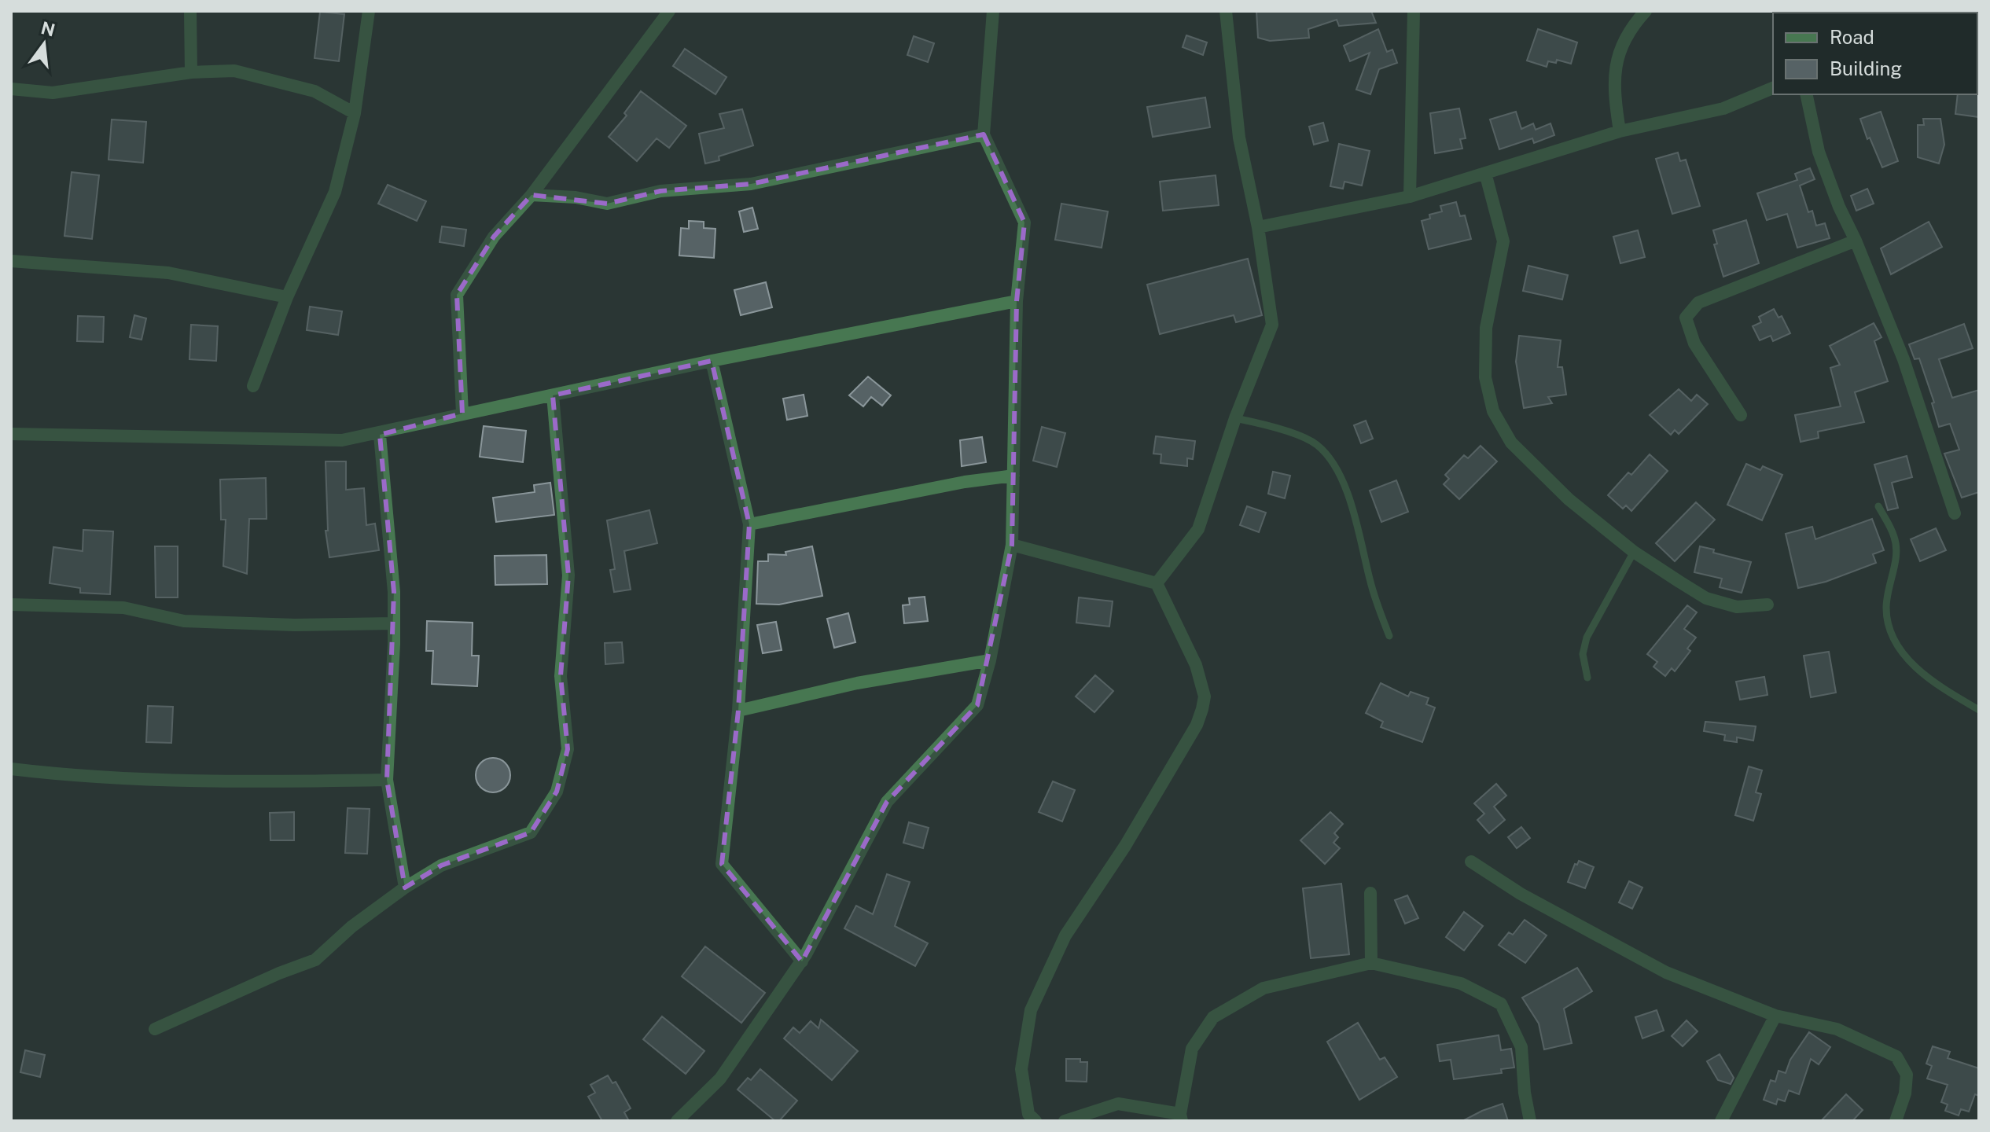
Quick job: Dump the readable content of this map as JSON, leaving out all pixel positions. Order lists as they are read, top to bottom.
{
  "legend": ["Road", "Building"],
  "north": "top"
}
